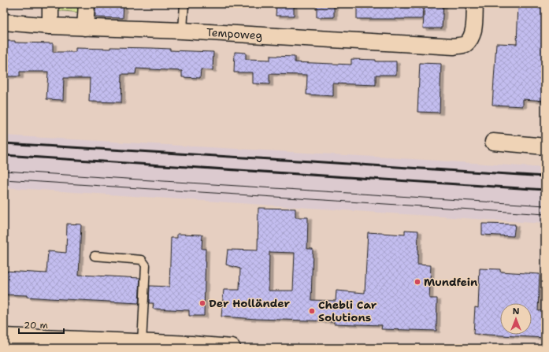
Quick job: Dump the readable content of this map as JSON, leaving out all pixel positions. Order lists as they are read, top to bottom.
{
  "streets": {
    "street": ["Tempoweg"]
  },
  "places": ["Mundfein", "Der Holländer", "Chebli Car Solutions"],
  "scale_bar": "20 m",
  "north": "top"
}
